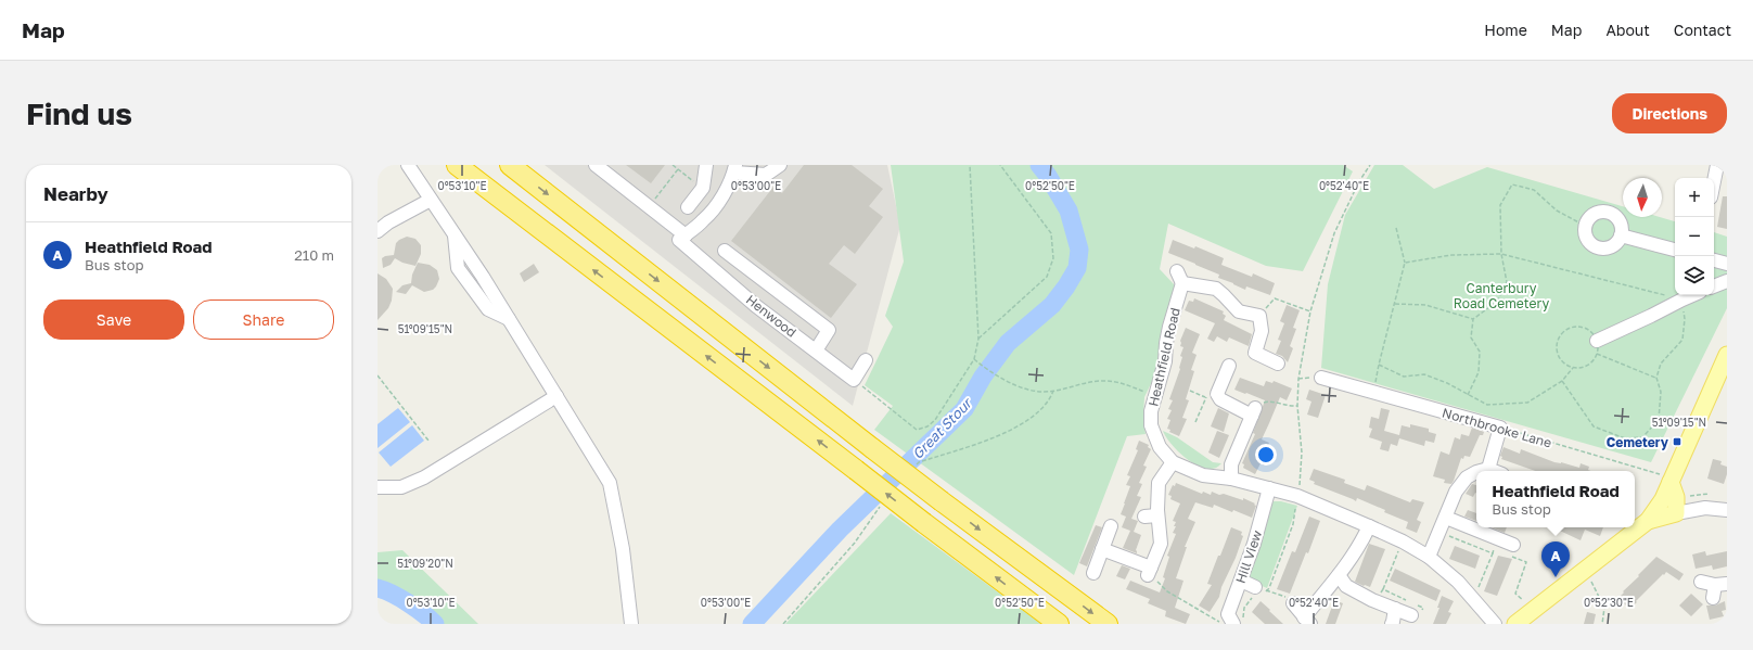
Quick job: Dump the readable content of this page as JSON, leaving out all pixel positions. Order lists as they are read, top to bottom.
{
  "streets": {
    "street": [
      "Henwood",
      "Heathfield Road",
      "Northbrooke Lane",
      "Hill View"
    ]
  },
  "water": ["Great Stour"],
  "parks": ["Canterbury Road Cemetery"],
  "places": {
    "transit": ["Cemetery"]
  },
  "north": "bottom",
  "page": {
    "header": "Map",
    "nav": [
      "Home",
      "Map",
      "About",
      "Contact"
    ],
    "buttons": [
      "Directions",
      ["Save", "Share"]
    ],
    "title": "Find us",
    "heading": "Nearby",
    "map_buttons": ["+", "−"],
    "list": [
      {
        "mark": "A",
        "name": "Heathfield Road",
        "note": "Bus stop",
        "value": "210 m"
      }
    ],
    "popup": ["Heathfield Road", "Bus stop"],
    "pins": "A"
  },
  "coordinates": [
    "0°53'10\"E",
    "0°53'00\"E",
    "0°52'50\"E",
    "0°52'40\"E",
    "51°09'15\"N",
    "51°09'20\"N",
    "0°52'30\"E"
  ]
}
